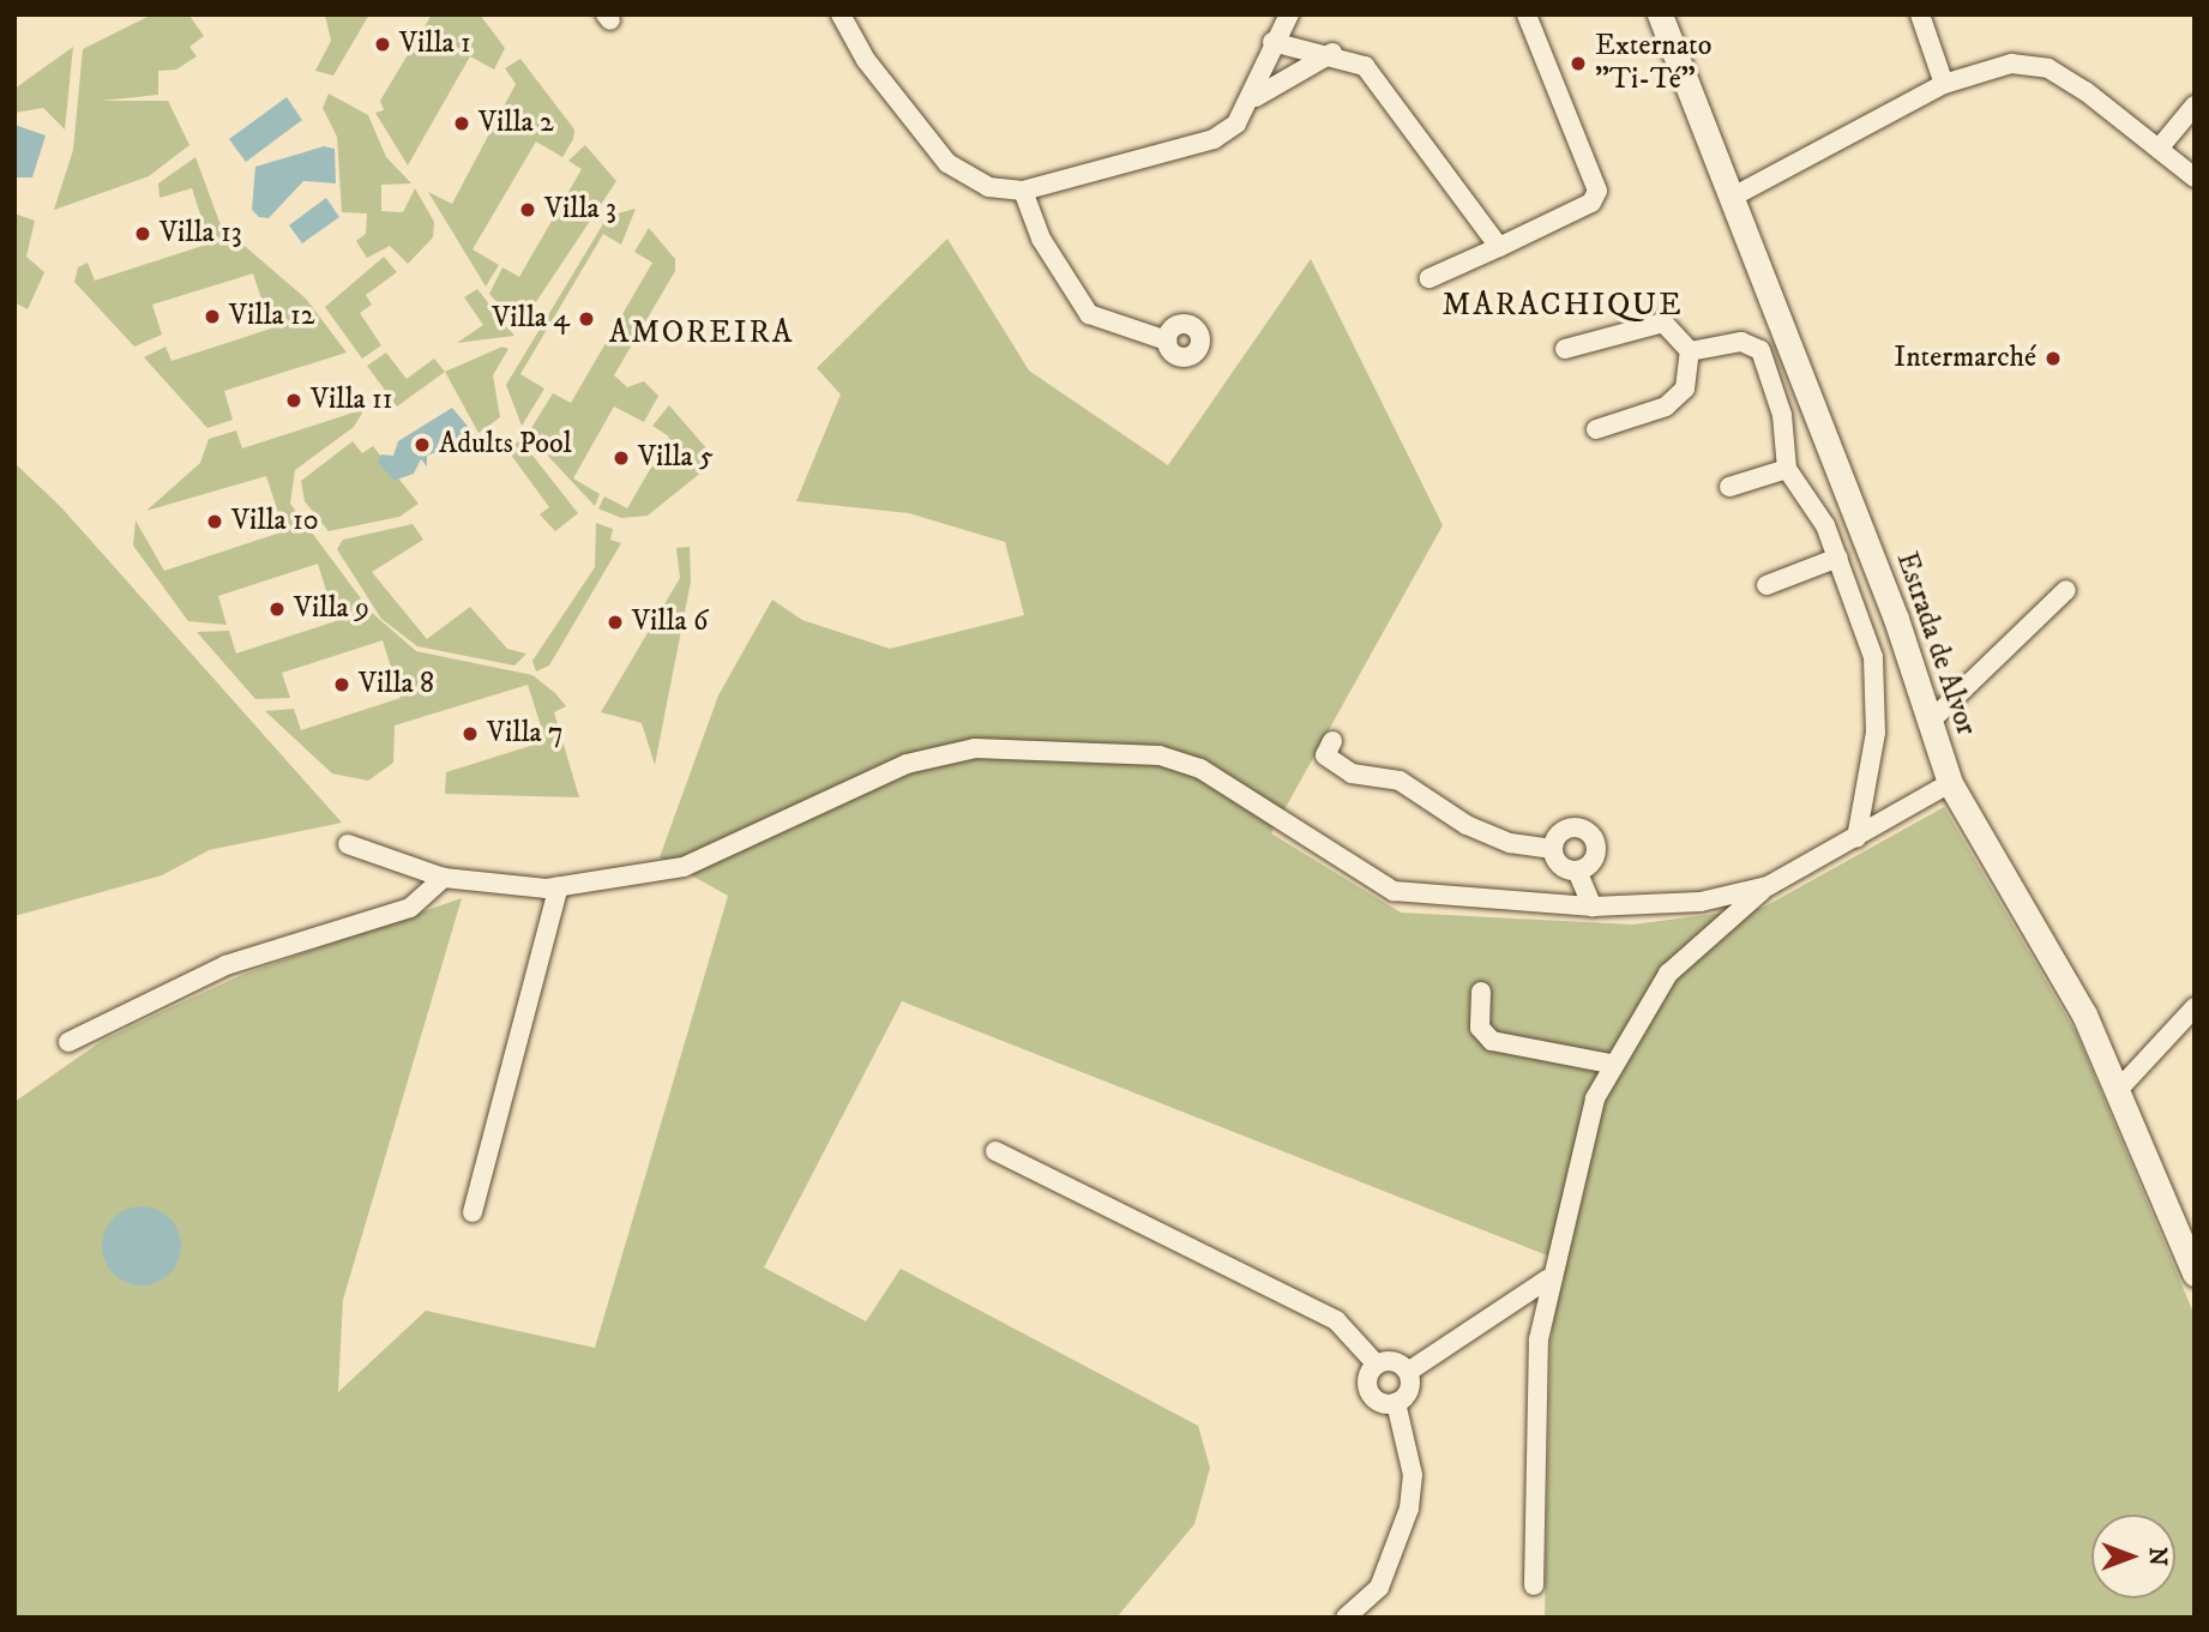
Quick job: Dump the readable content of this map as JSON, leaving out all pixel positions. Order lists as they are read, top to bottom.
{
  "streets": {
    "street": ["Estrada de Alvor"]
  },
  "districts": ["MARACHIQUE", "AMOREIRA"],
  "places": [
    "Villa 1",
    "Externato \"Ti-Té\"",
    "Villa 2",
    "Villa 3",
    "Villa 13",
    "Villa 12",
    "Villa 4",
    "Intermarché",
    "Villa 11",
    "Adults Pool",
    "Villa 5",
    "Villa 10",
    "Villa 9",
    "Villa 6",
    "Villa 8",
    "Villa 7"
  ],
  "north": "right"
}
